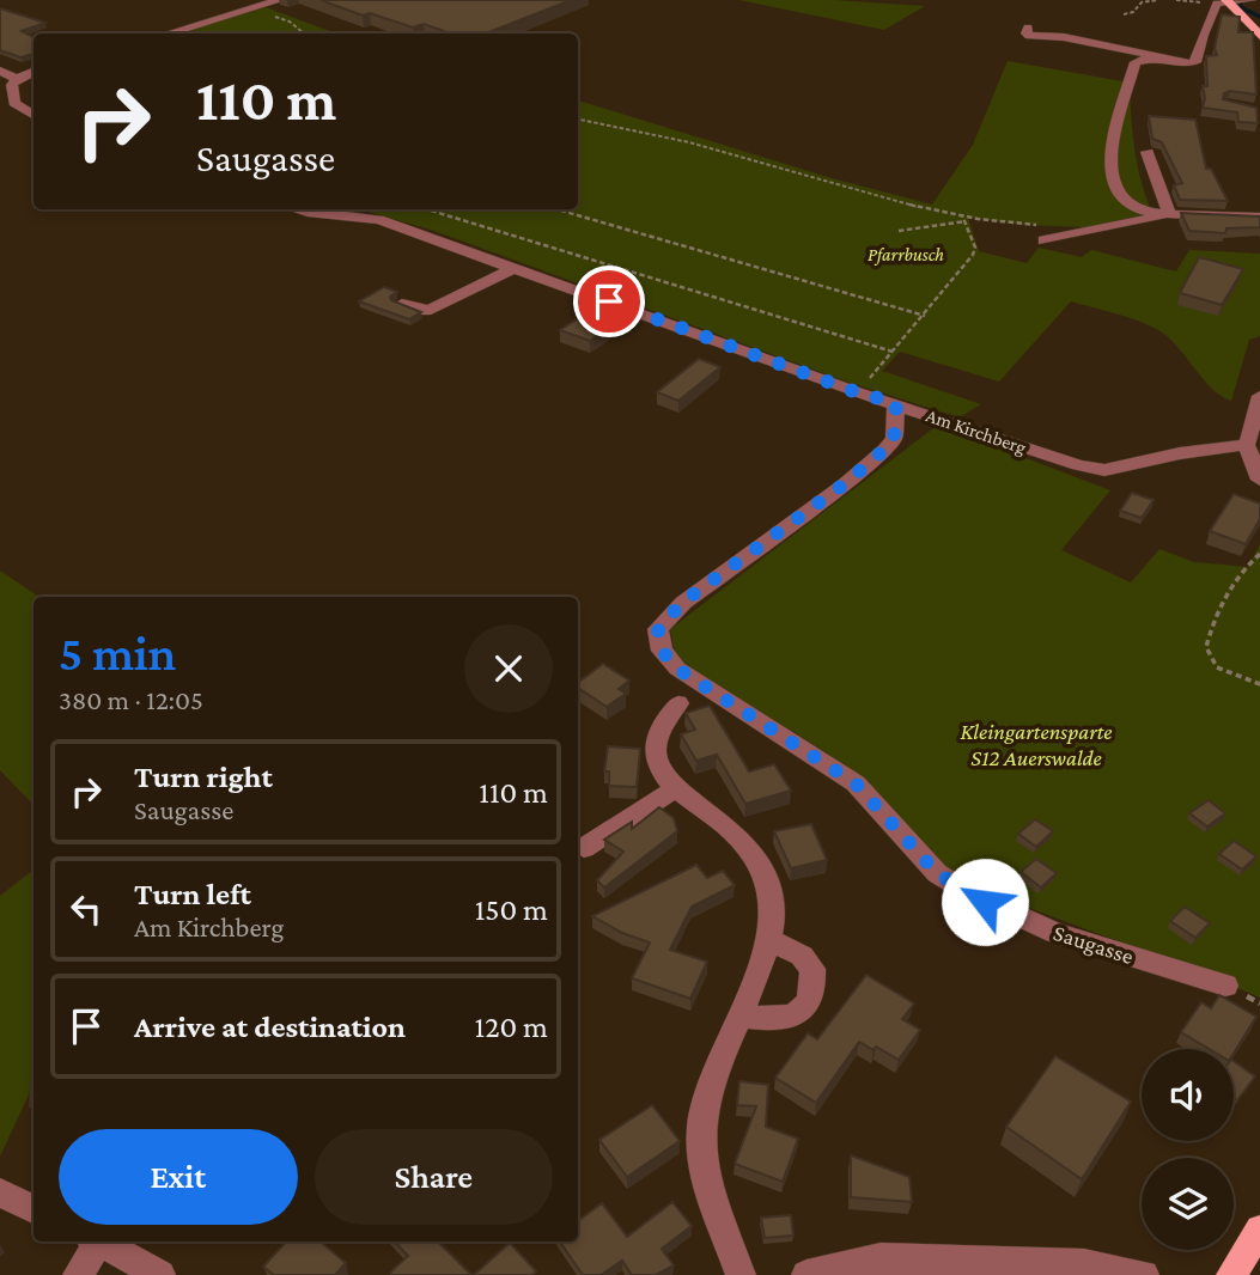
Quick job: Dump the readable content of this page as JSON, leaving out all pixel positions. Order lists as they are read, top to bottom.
{
  "streets": {
    "street": ["Am Kirchberg", "Saugasse"]
  },
  "crossings": [
    ["Am Kirchberg", "Saugasse"]
  ],
  "parks": ["Pfarrbusch", "Kleingartensparte S12 Auerswalde"],
  "page": {
    "turn": ["110 m", "Saugasse"],
    "heading": ["5 min", "380 m · 12:05"],
    "list": [
      {
        "name": "Turn right",
        "note": "Saugasse",
        "value": "110 m"
      },
      {
        "name": "Turn left",
        "note": "Am Kirchberg",
        "value": "150 m"
      },
      {
        "name": "Arrive at destination",
        "value": "120 m"
      }
    ],
    "buttons": ["Exit", "Share"]
  }
}
